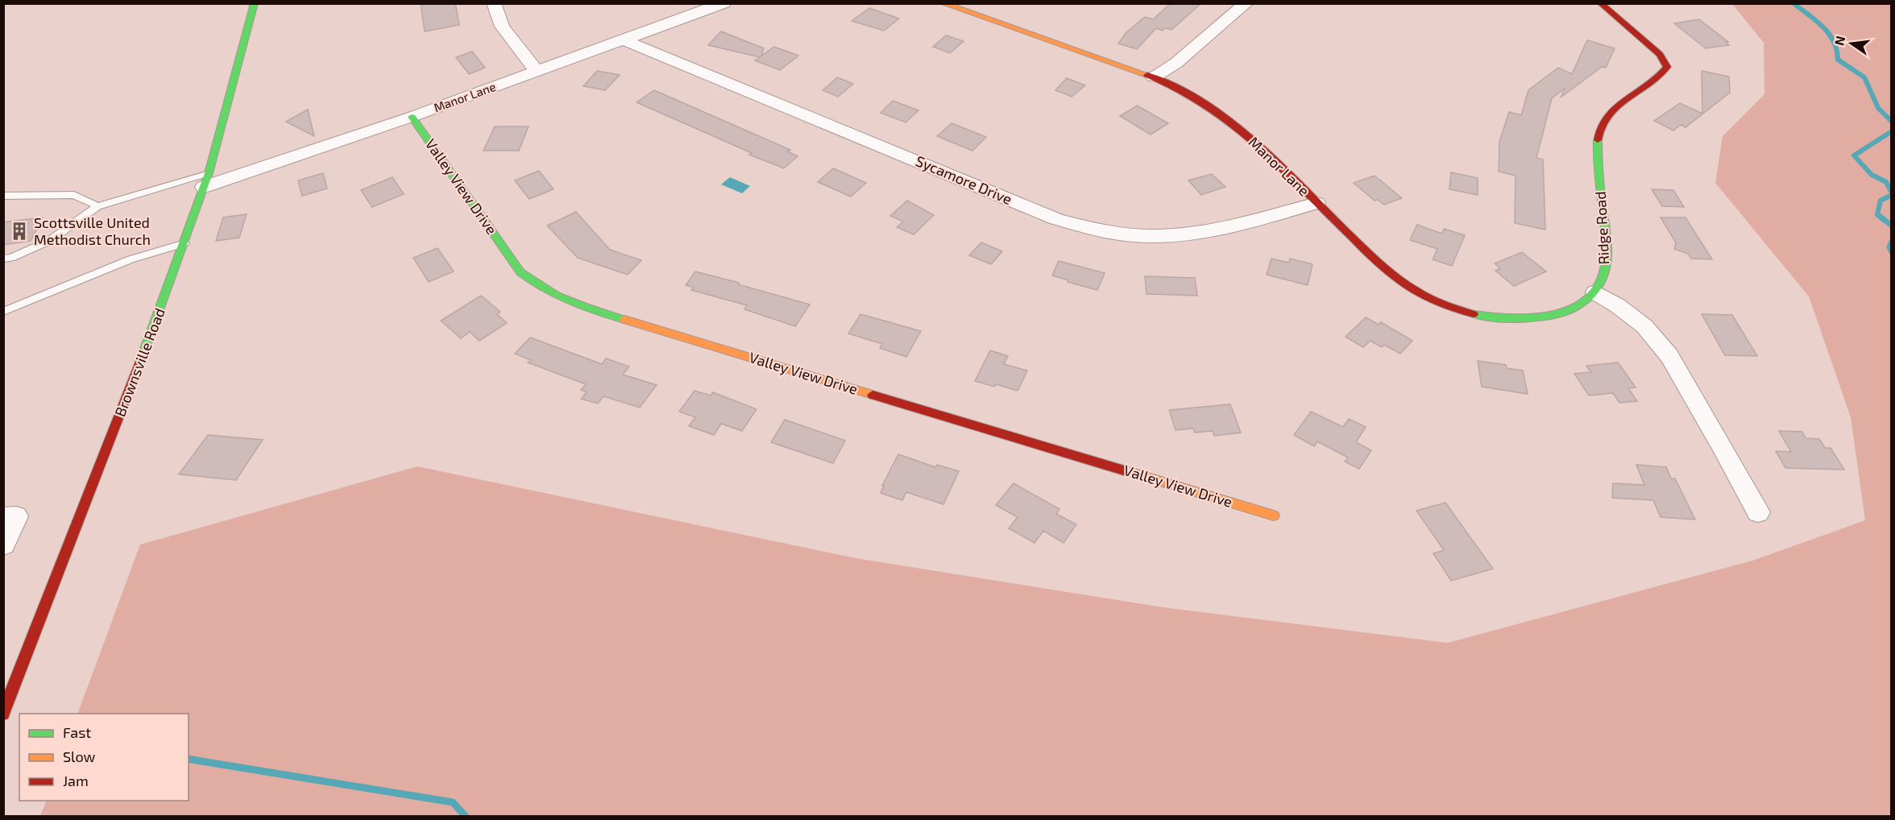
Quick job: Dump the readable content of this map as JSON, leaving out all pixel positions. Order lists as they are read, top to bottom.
{
  "streets": {
    "street": [
      "Manor Lane",
      "Sycamore Drive",
      "Valley View Drive",
      "Ridge Road",
      "Brownsville Road"
    ]
  },
  "crossings": [
    ["Manor Lane", "Sycamore Drive"],
    ["Manor Lane", "Valley View Drive"],
    ["Manor Lane", "Ridge Road"],
    ["Manor Lane", "Brownsville Road"]
  ],
  "places": {
    "building": ["Scottsville United Methodist Church"]
  },
  "legend": ["Fast", "Slow", "Jam"],
  "north": "left"
}
